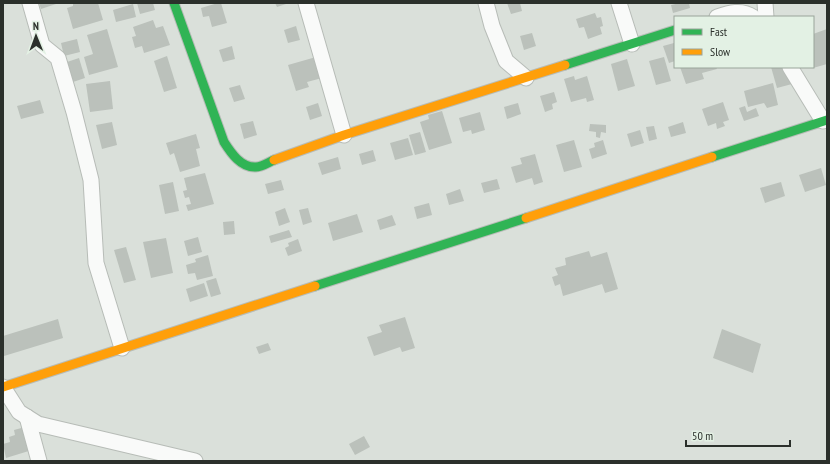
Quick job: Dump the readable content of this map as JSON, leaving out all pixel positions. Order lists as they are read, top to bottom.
{
  "legend": ["Fast", "Slow"],
  "scale_bar": "50 m",
  "north": "top"
}
